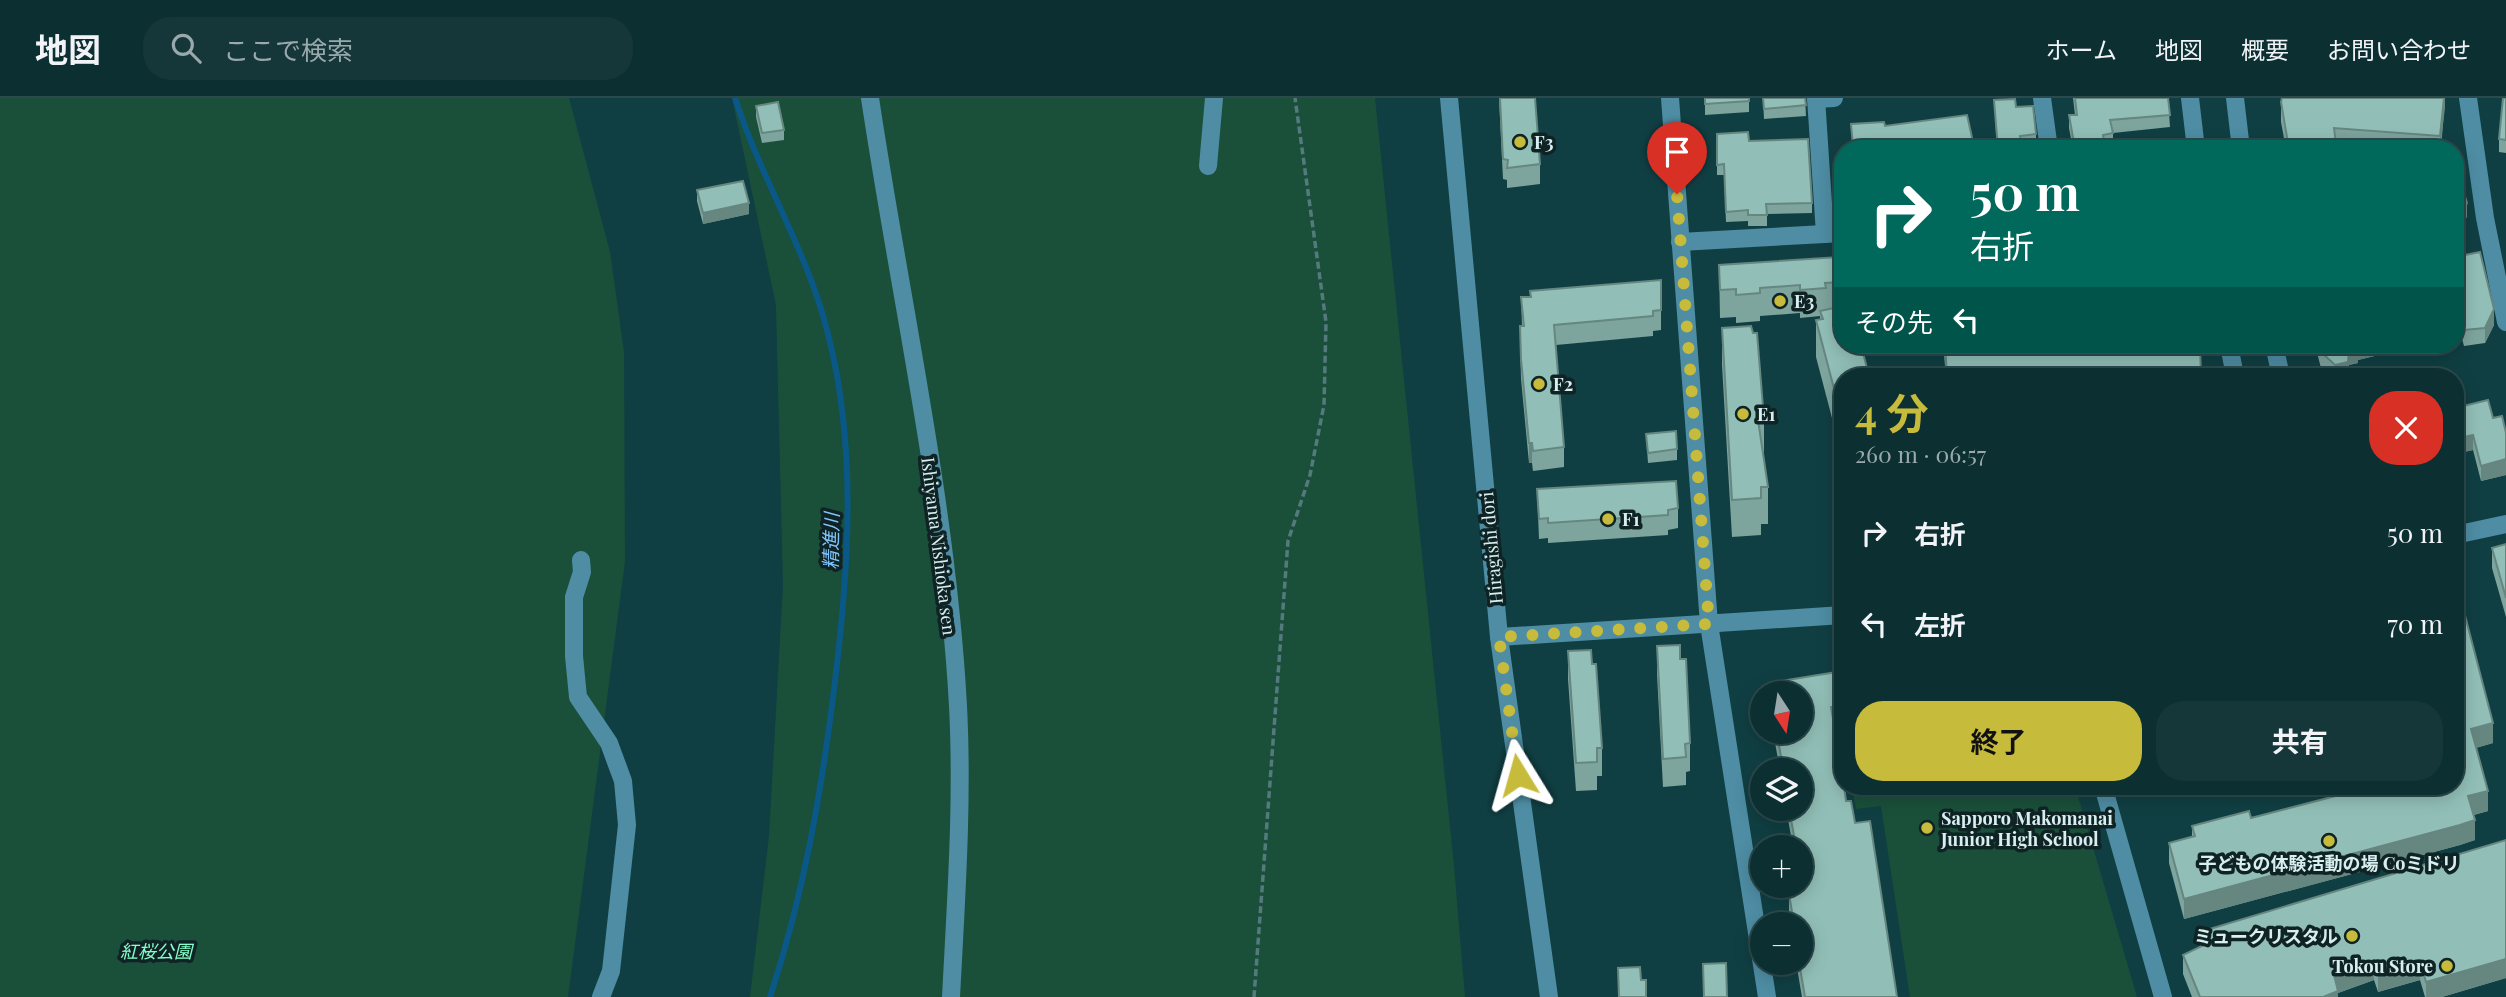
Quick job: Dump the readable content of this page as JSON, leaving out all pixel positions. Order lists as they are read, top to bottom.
{
  "streets": {
    "street": ["Ishiyama Nishioka sen", "Hiragishi dori"]
  },
  "water": ["精進川"],
  "parks": ["紅桜公園"],
  "places": [
    "F3",
    "E3",
    "F2",
    "E1",
    "F1",
    "Sapporo Makomanai Junior High School",
    "子どもの体験活動の場 Coミドリ",
    "ミュークリスタル",
    "Tokou Store"
  ],
  "north": "bottom",
  "page": {
    "header": "地図",
    "search": "ここで検索",
    "nav": [
      "ホーム",
      "地図",
      "概要",
      "お問い合わせ"
    ],
    "turn": ["50 m", "右折"],
    "then": "その先",
    "heading": ["4 分", "260 m · 06:57"],
    "list": [
      {
        "name": "右折",
        "value": "50 m"
      },
      {
        "name": "左折",
        "value": "70 m"
      }
    ],
    "map_buttons": ["+", "−"],
    "buttons": ["終了", "共有"]
  }
}
